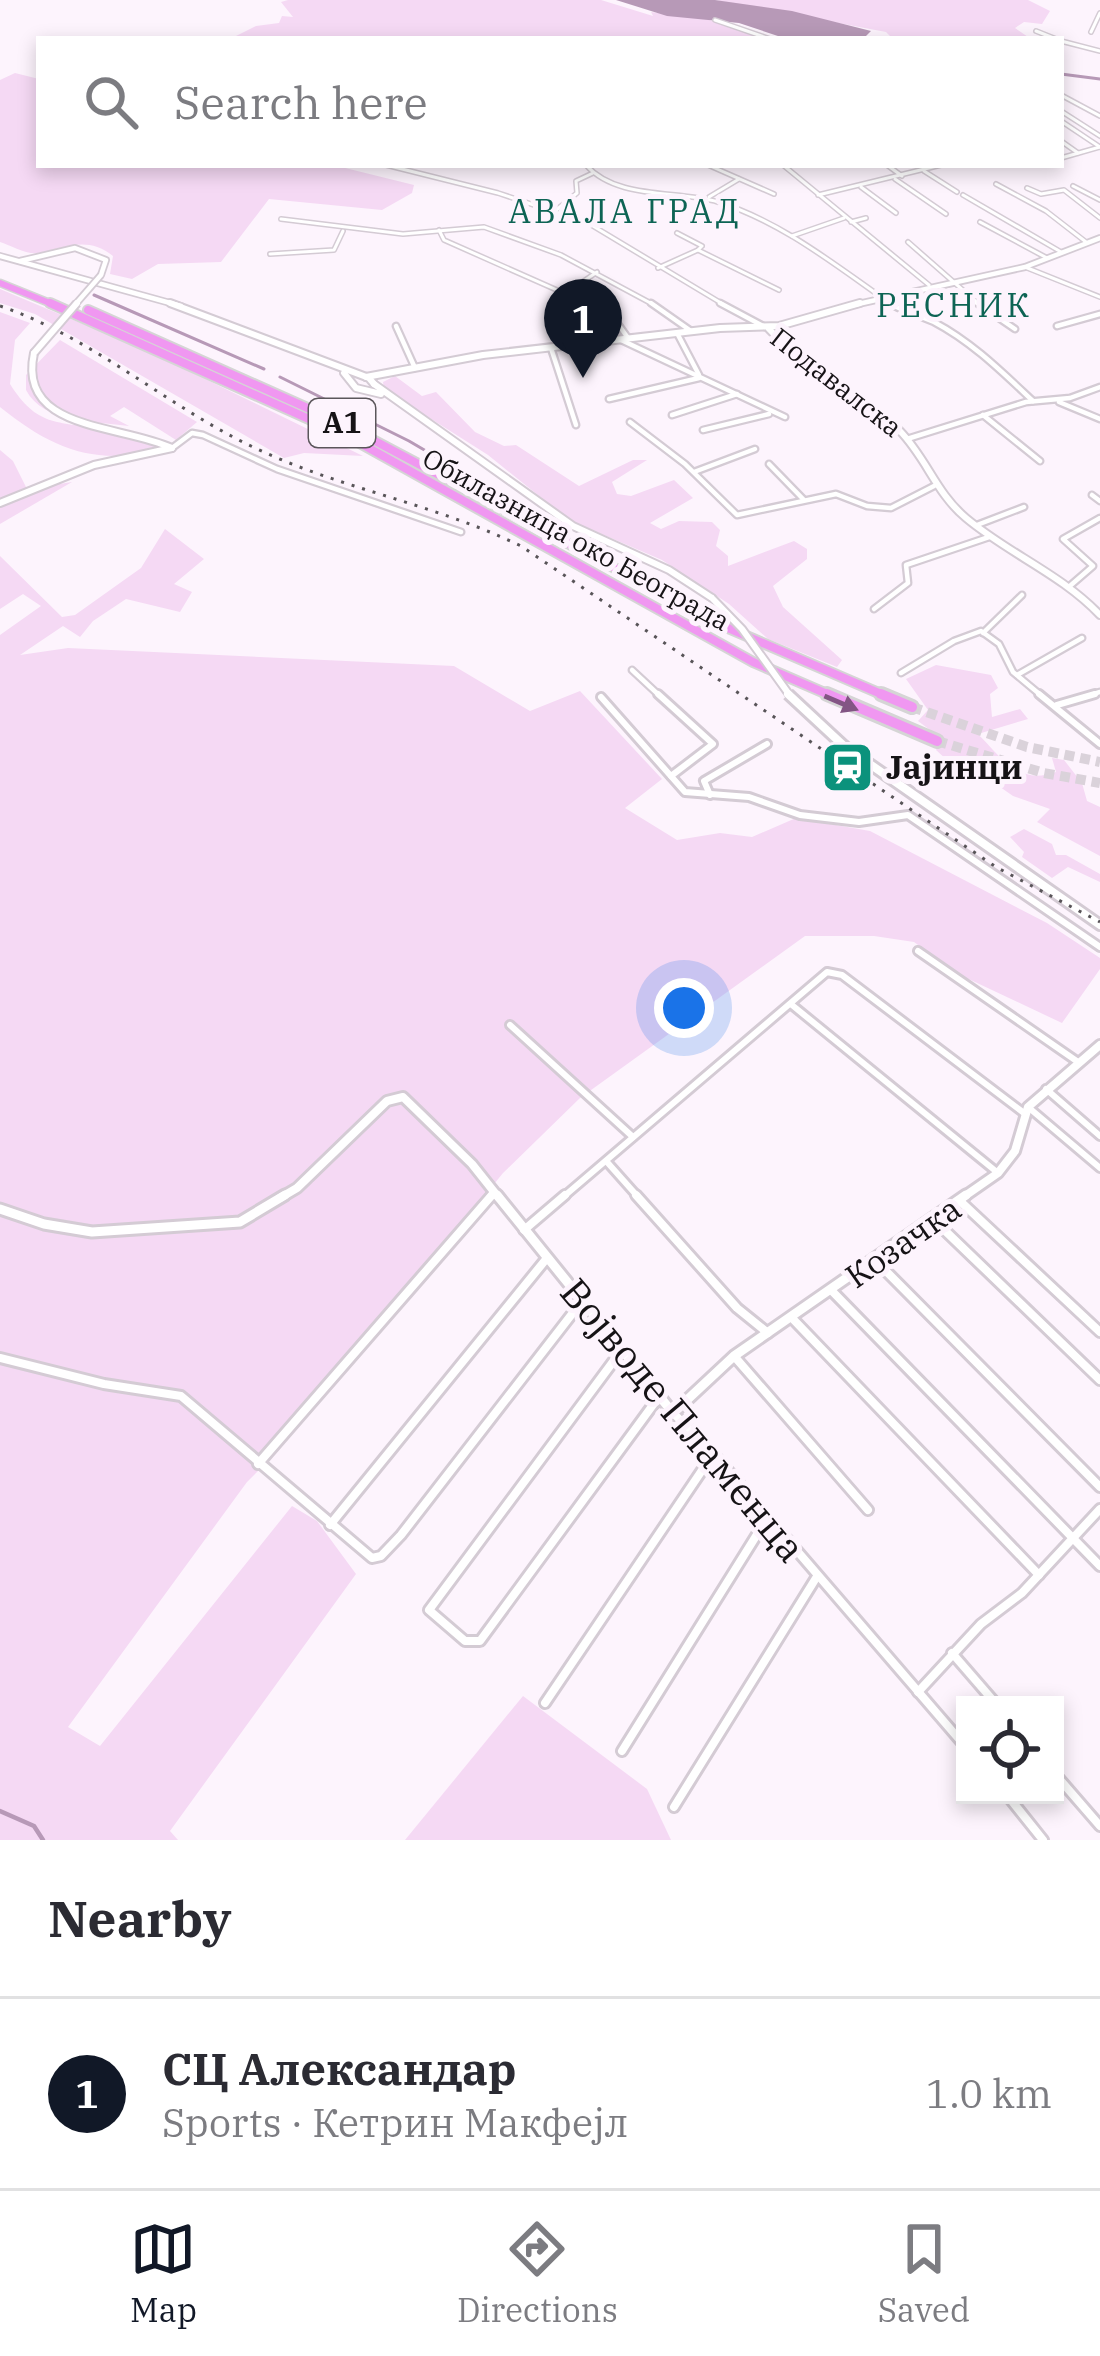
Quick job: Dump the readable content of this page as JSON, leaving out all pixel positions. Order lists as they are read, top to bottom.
{
  "streets": {
    "highway": ["A1", "Обилазница око Београда"],
    "street": ["Подавалска", "Козачка", "Војводе Пламенца"]
  },
  "crossings": [
    ["Козачка", "Војводе Пламенца"]
  ],
  "districts": ["АВАЛА ГРАД", "РЕСНИК"],
  "places": {
    "station": ["Јајинци"]
  },
  "page": {
    "search": "Search here",
    "pins": "1",
    "heading": "Nearby",
    "list": [
      {
        "mark": "1",
        "name": "СЦ Александар",
        "note": "Sports · Кетрин Макфејл",
        "value": "1.0 km"
      }
    ],
    "nav": ["Map", "Directions", "Saved"]
  }
}
